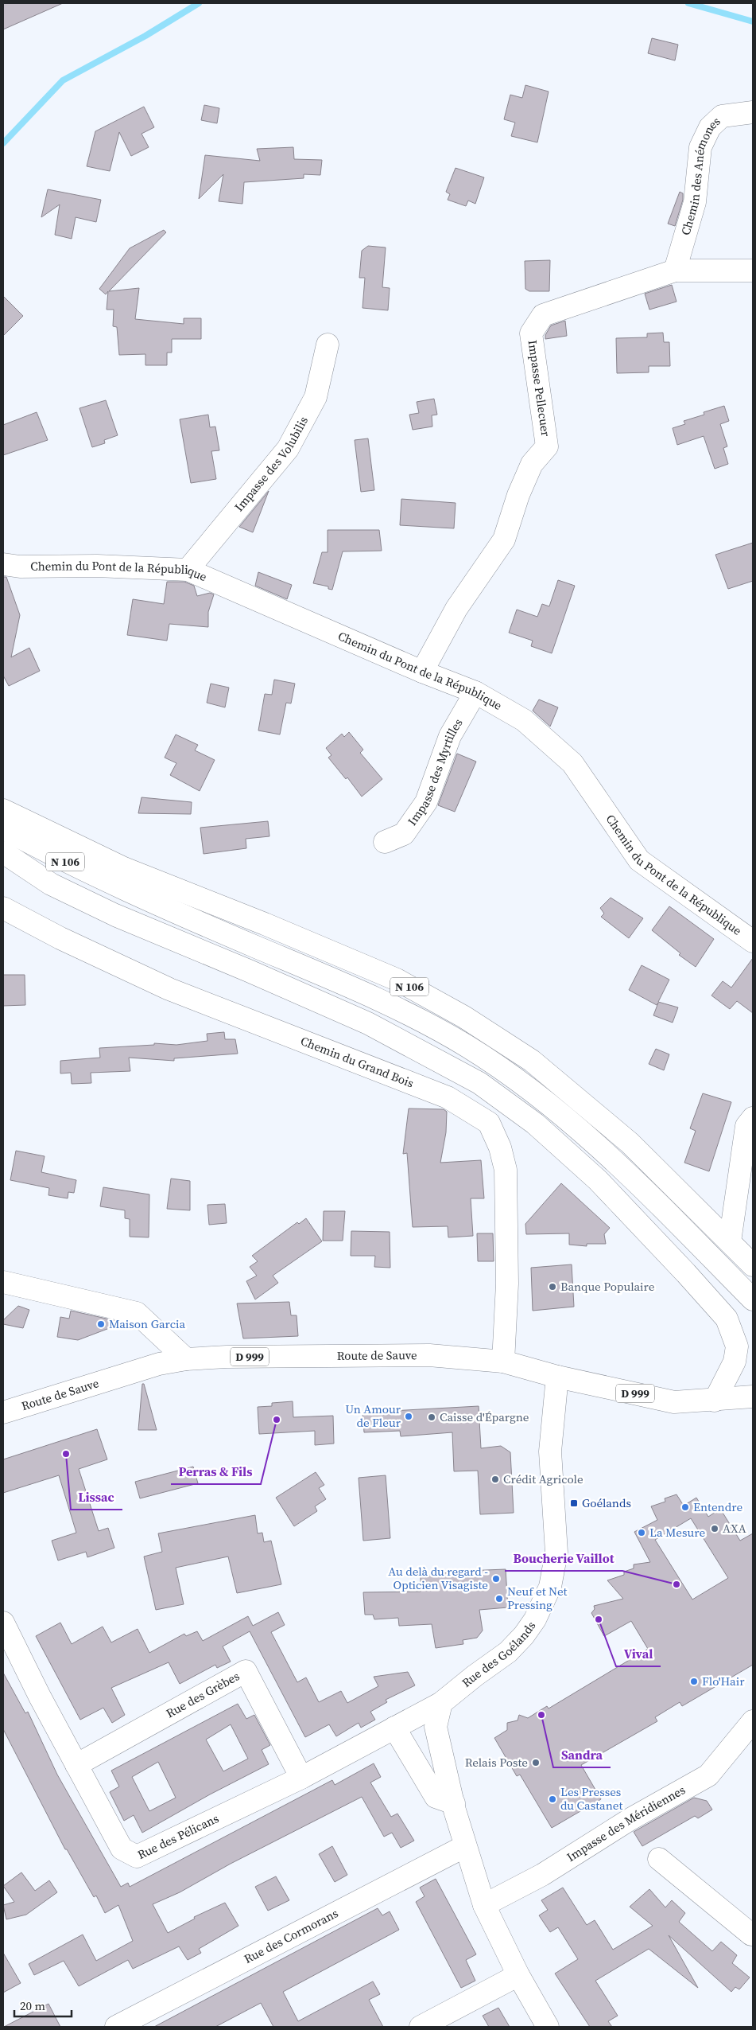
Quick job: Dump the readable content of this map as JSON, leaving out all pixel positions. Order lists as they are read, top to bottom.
{
  "streets": {
    "street": [
      "Chemin des Anémones",
      "Impasse Pellecuer",
      "Impasse des Volubilis",
      "Chemin du Pont de la République",
      "Impasse des Myrtilles",
      "N 106",
      "Chemin du Grand Bois",
      "Route de Sauve",
      "D 999",
      "Rue des Goélands",
      "Rue des Grèbes",
      "Impasse des Méridiennes",
      "Rue des Pélicans",
      "Rue des Cormorans"
    ]
  },
  "crossings": [
    ["Chemin des Anémones", "Impasse Pellecuer"],
    ["Impasse Pellecuer", "Chemin du Pont de la République"],
    ["Impasse des Volubilis", "Chemin du Pont de la République"],
    ["Chemin du Pont de la République", "Impasse des Myrtilles"],
    ["Chemin du Grand Bois", "Route de Sauve"],
    ["Route de Sauve", "Rue des Goélands"],
    ["Rue des Goélands", "Rue des Pélicans"],
    ["Rue des Grèbes", "Rue des Pélicans"]
  ],
  "places": {
    "other": [
      "Banque Populaire",
      "Maison Garcia",
      "Un Amour de Fleur",
      "Caisse d'Épargne",
      "Perras & Fils",
      "Lissac",
      "Crédit Agricole",
      "Entendre",
      "AXA",
      "La Mesure",
      "Au delà du regard - Opticien Visagiste",
      "Boucherie Vaillot",
      "Neuf et Net Pressing",
      "Vival",
      "Flo'Hair",
      "Sandra",
      "Relais Poste",
      "Les Presses du Castanet"
    ],
    "transit": ["Goélands"]
  },
  "scale_bar": "20 m"
}
